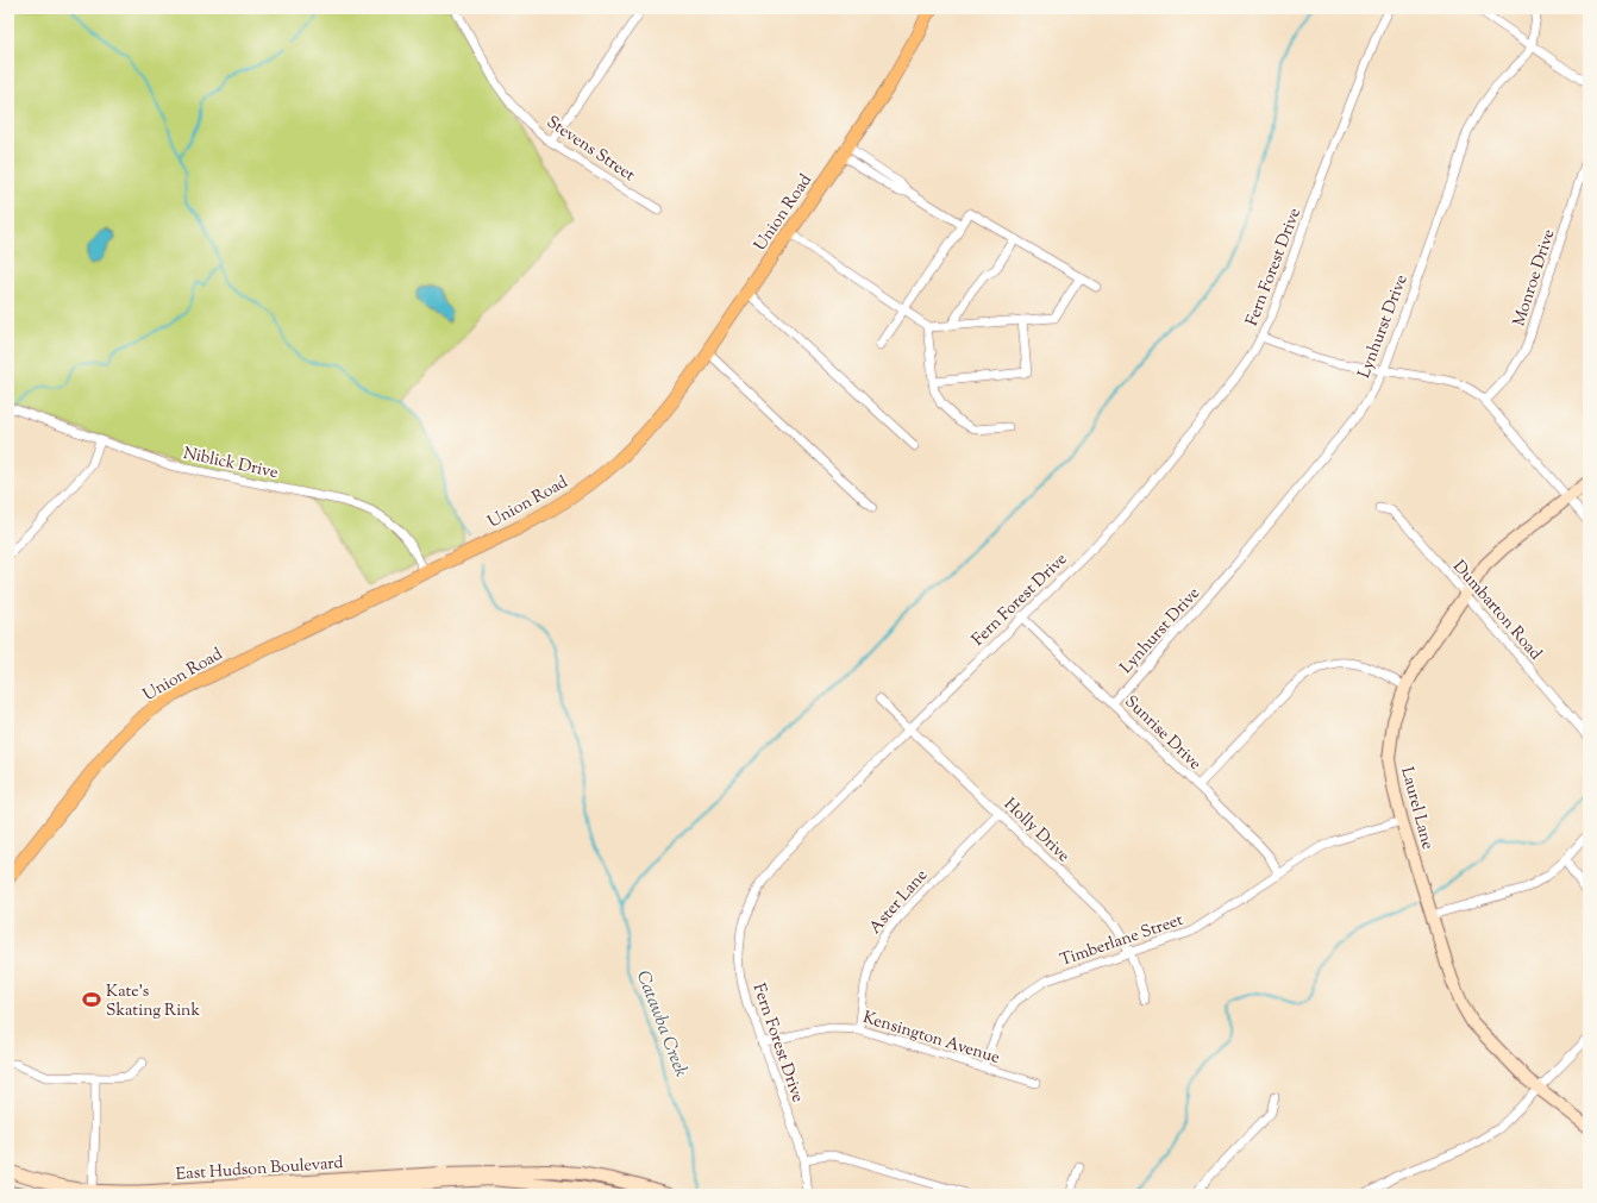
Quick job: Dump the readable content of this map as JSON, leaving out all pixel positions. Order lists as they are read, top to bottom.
{
  "streets": {
    "main road": ["Union Road", "Laurel Lane", "East Hudson Boulevard"],
    "street": [
      "Stevens Street",
      "Fern Forest Drive",
      "Monroe Drive",
      "Lynhurst Drive",
      "Niblick Drive",
      "Dumbarton Road",
      "Sunrise Drive",
      "Holly Drive",
      "Aster Lane",
      "Timberlane Street",
      "Kensington Avenue"
    ]
  },
  "crossings": [
    ["Union Road", "Niblick Drive"],
    ["Fern Forest Drive", "Sunrise Drive"],
    ["Fern Forest Drive", "Holly Drive"],
    ["Fern Forest Drive", "Kensington Avenue"],
    ["Lynhurst Drive", "Sunrise Drive"],
    ["Dumbarton Road", "Laurel Lane"],
    ["Sunrise Drive", "Timberlane Street"],
    ["Laurel Lane", "Timberlane Street"],
    ["Holly Drive", "Aster Lane"],
    ["Holly Drive", "Timberlane Street"],
    ["Aster Lane", "Kensington Avenue"],
    ["Timberlane Street", "Kensington Avenue"]
  ],
  "water": ["Catawba Creek"],
  "places": {
    "sports": ["Kate's Skating Rink"]
  }
}
